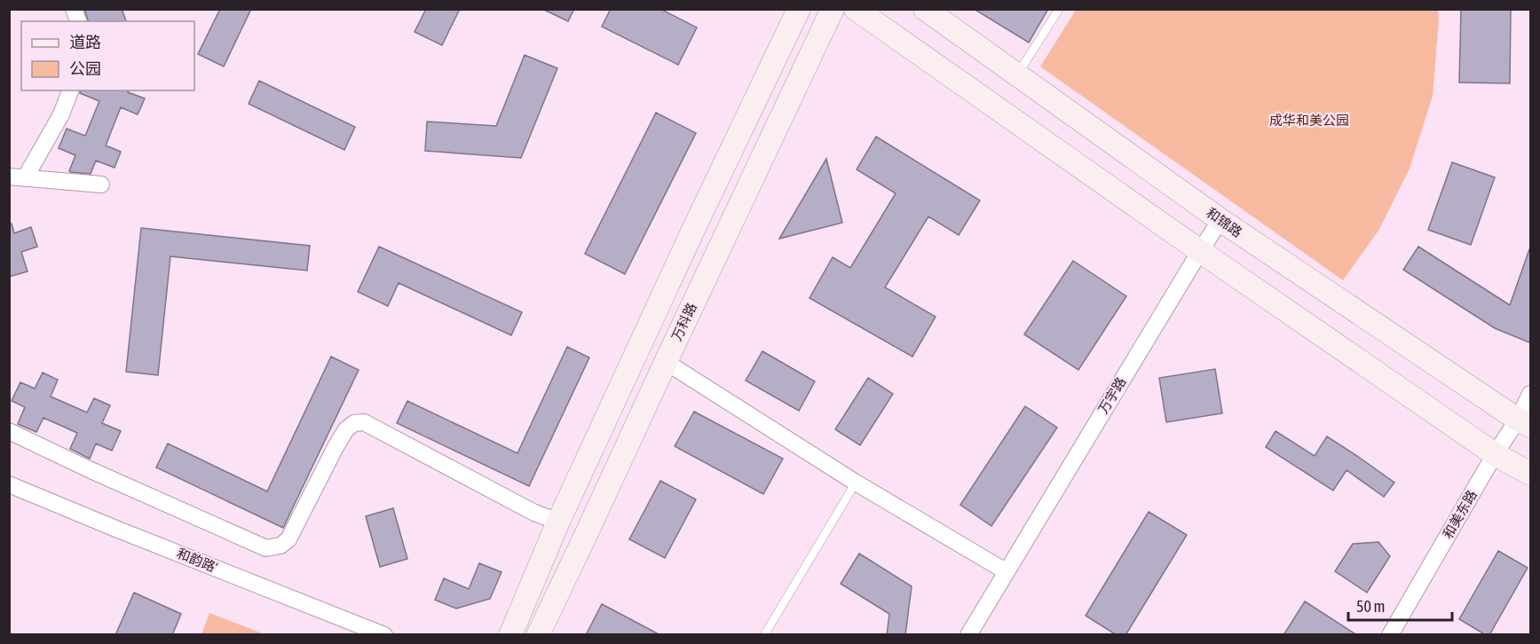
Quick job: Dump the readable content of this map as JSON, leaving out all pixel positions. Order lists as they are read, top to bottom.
{
  "streets": {
    "street": [
      "和锦路",
      "万科路",
      "万宇路",
      "和美东路",
      "和韵路’"
    ]
  },
  "crossings": [
    ["和锦路", "万宇路"],
    ["和锦路", "和美东路"]
  ],
  "parks": ["成华和美公园"],
  "legend": ["道路", "公园"],
  "scale_bar": "50 m"
}
